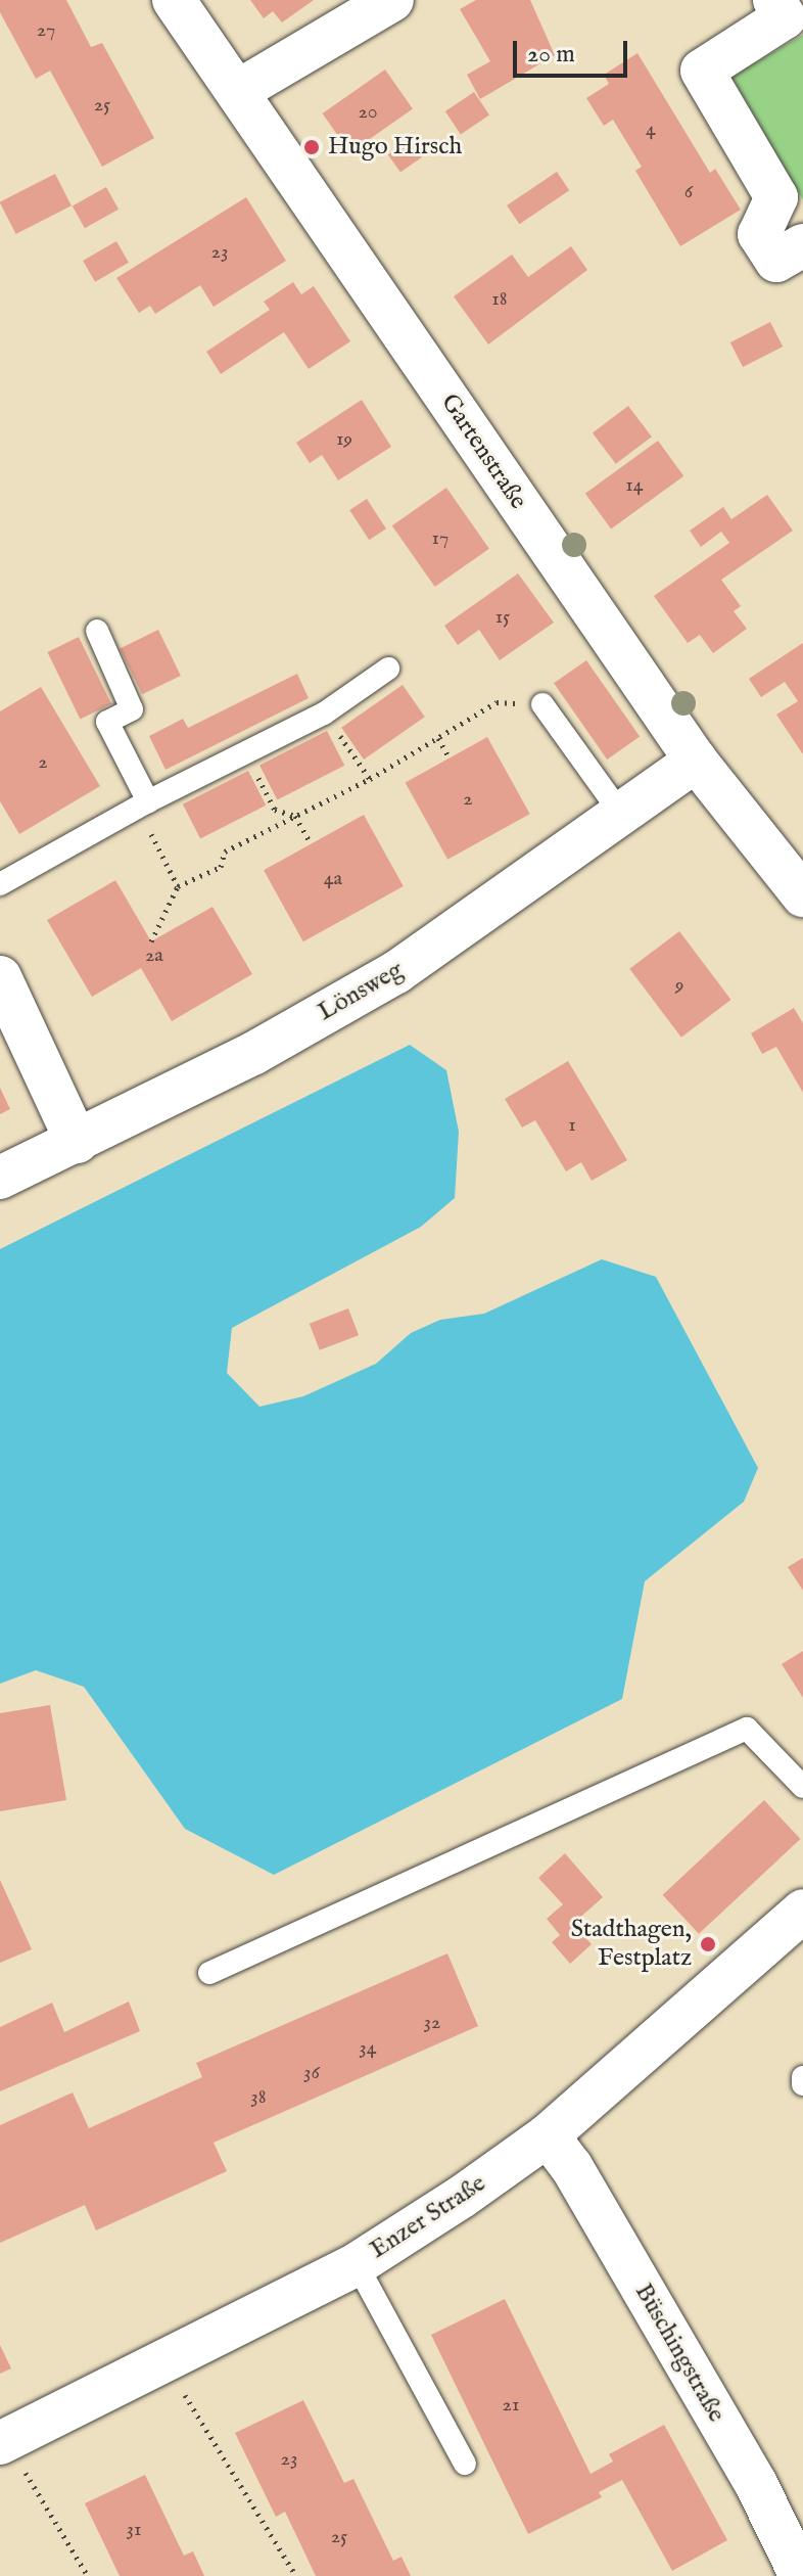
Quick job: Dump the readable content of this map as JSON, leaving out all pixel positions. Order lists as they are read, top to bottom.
{
  "streets": {
    "street": [
      "Gartenstraße",
      "Lönsweg",
      "Enzer Straße",
      "Büschingstraße"
    ]
  },
  "crossings": [
    ["Gartenstraße", "Lönsweg"],
    ["Enzer Straße", "Büschingstraße"]
  ],
  "places": ["Hugo Hirsch", "Stadthagen, Festplatz"],
  "house_numbers": [
    "27",
    "25",
    "20",
    "4",
    "6",
    "23",
    "18",
    "19",
    "14",
    "17",
    "15",
    "2",
    "2",
    "4a",
    "2a",
    "9",
    "1",
    "32",
    "34",
    "36",
    "38",
    "21",
    "23",
    "31",
    "25"
  ],
  "scale_bar": "20 m"
}
